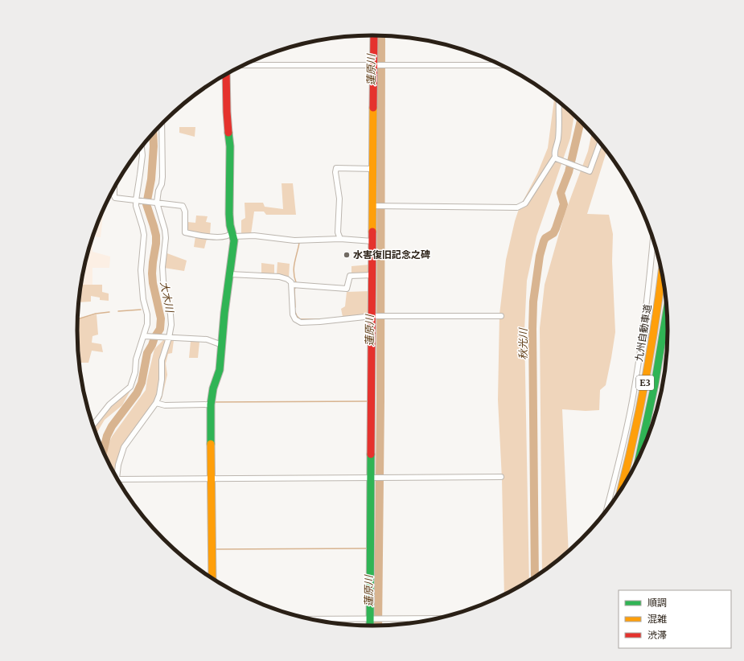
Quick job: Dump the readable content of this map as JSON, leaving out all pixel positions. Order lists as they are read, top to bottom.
{
  "streets": {
    "main road": ["九州自動車道", "E3"]
  },
  "water": ["蓮原川", "大木川", "秋光川"],
  "places": ["水害復旧記念之碑"],
  "legend": ["順調", "混雑", "渋滞"]
}
